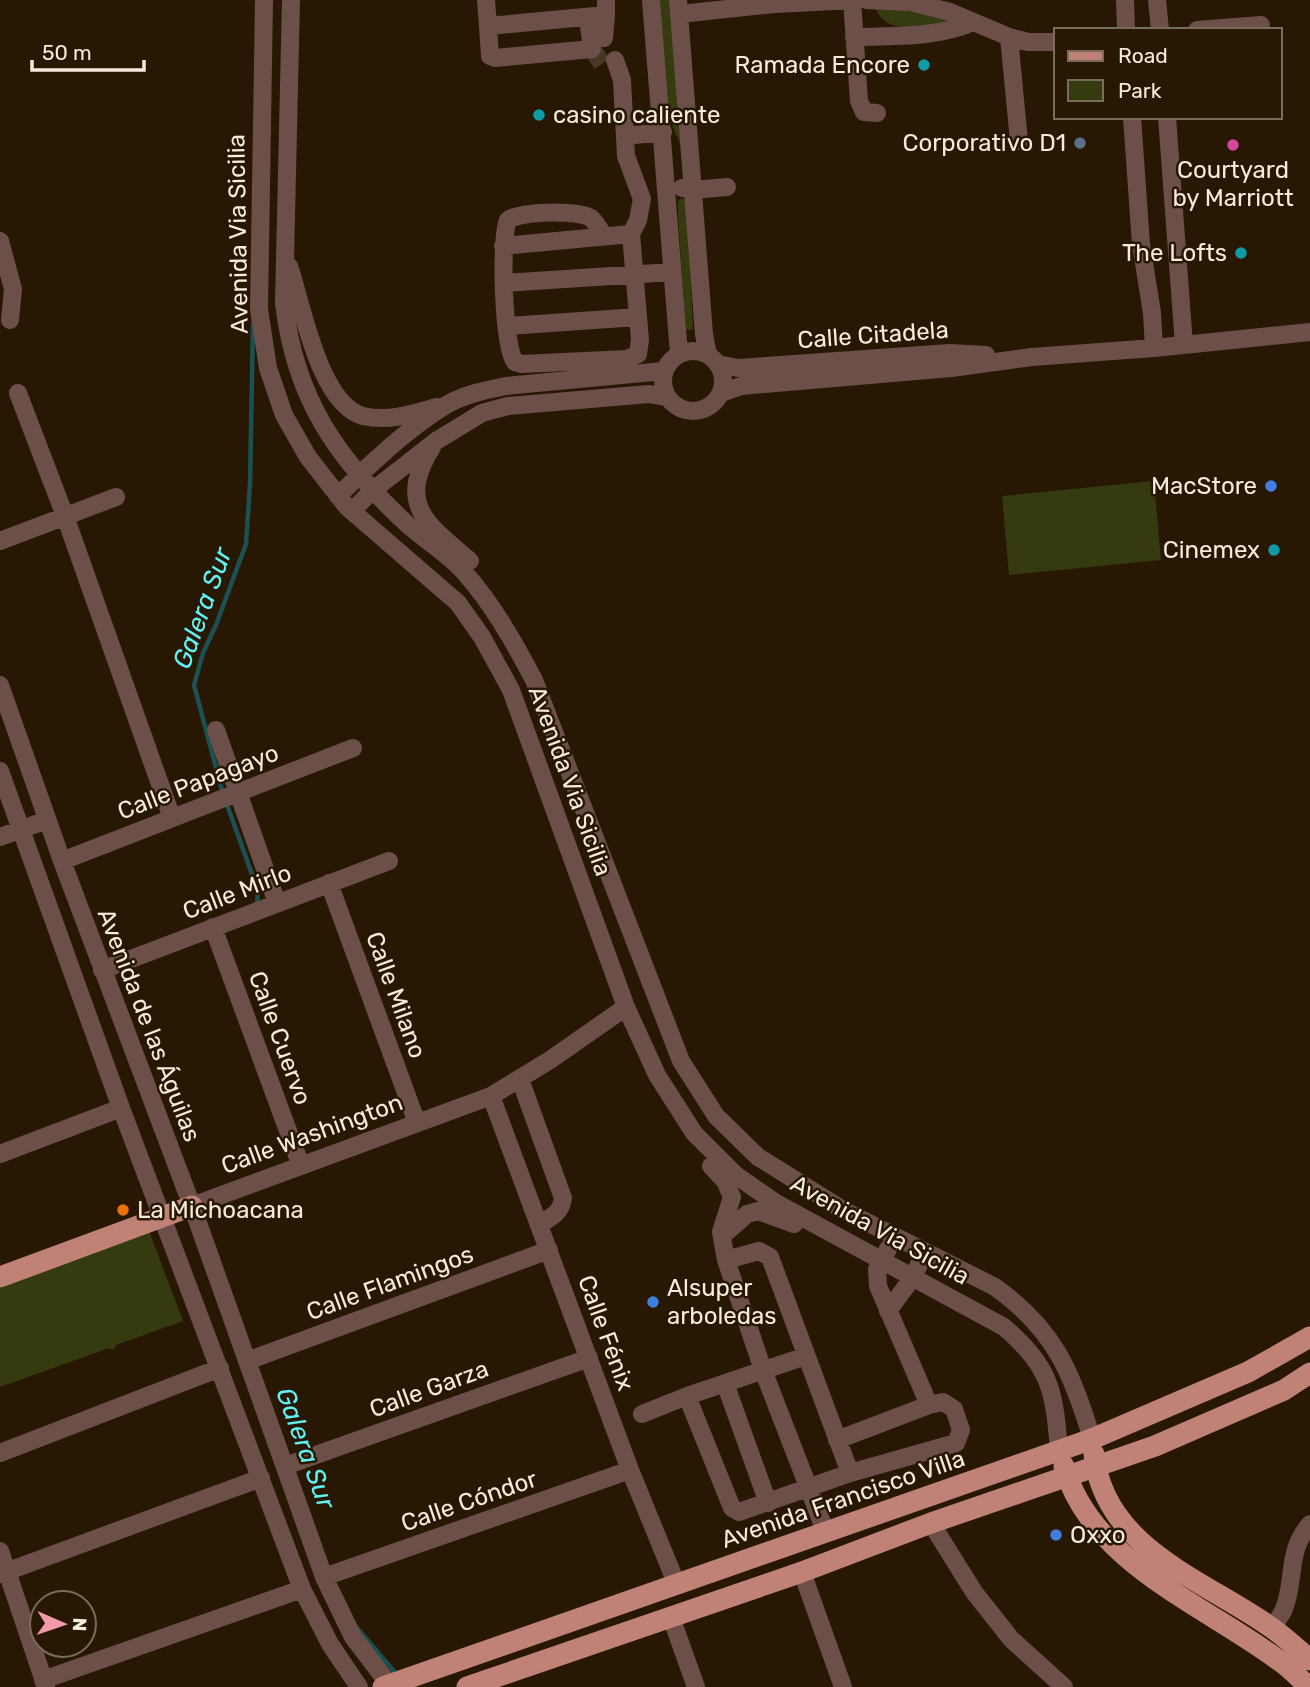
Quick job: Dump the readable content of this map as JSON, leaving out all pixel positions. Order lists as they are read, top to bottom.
{
  "streets": {
    "main road": ["Calle Washington", "Avenida Francisco Villa"],
    "street": [
      "Avenida Via Sicilia",
      "Calle Citadela",
      "Calle Papagayo",
      "Calle Mirlo",
      "Calle Milano",
      "Avenida de las Águilas",
      "Calle Cuervo",
      "Calle Flamingos",
      "Calle Fénix",
      "Calle Garza",
      "Calle Cóndor"
    ]
  },
  "crossings": [
    ["Avenida Via Sicilia", "Calle Washington"],
    ["Avenida Via Sicilia", "Avenida Francisco Villa"],
    ["Calle Papagayo", "Avenida de las Águilas"],
    ["Calle Mirlo", "Calle Milano"],
    ["Calle Mirlo", "Avenida de las Águilas"],
    ["Calle Mirlo", "Calle Cuervo"],
    ["Calle Milano", "Calle Washington"],
    ["Avenida de las Águilas", "Calle Washington"],
    ["Avenida de las Águilas", "Calle Flamingos"],
    ["Avenida de las Águilas", "Calle Garza"],
    ["Avenida de las Águilas", "Avenida Francisco Villa"],
    ["Avenida de las Águilas", "Calle Cóndor"],
    ["Calle Cuervo", "Calle Washington"],
    ["Calle Washington", "Calle Fénix"],
    ["Calle Flamingos", "Calle Fénix"],
    ["Calle Fénix", "Calle Garza"],
    ["Calle Fénix", "Avenida Francisco Villa"],
    ["Calle Fénix", "Calle Cóndor"]
  ],
  "water": ["Galera Sur"],
  "places": [
    "Ramada Encore",
    "casino caliente",
    "Corporativo D1",
    "Courtyard by Marriott",
    "The Lofts",
    "MacStore",
    "Cinemex",
    "La Michoacana",
    "Alsuper arboledas",
    "Oxxo"
  ],
  "legend": ["Road", "Park"],
  "scale_bar": "50 m",
  "north": "right"
}
